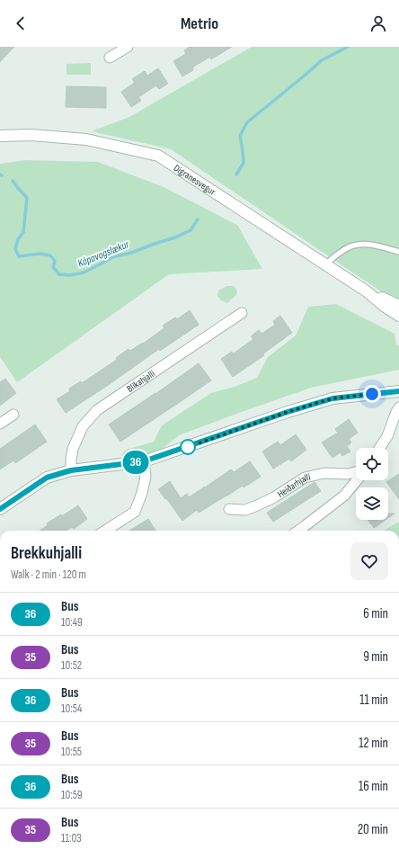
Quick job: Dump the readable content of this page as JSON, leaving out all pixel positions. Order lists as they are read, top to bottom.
{
  "streets": {
    "street": ["Digranesvegur", "Blikahjalli", "Heiðarhjalli"]
  },
  "water": ["Kópavogslækur"],
  "lines": ["bus line 36"],
  "page": {
    "header": "Metrio",
    "on_map": "36",
    "heading": ["Brekkuhjalli", "Walk · 2 min · 120 m"],
    "list": [
      {
        "mark": "36",
        "name": "Bus",
        "note": "10:49",
        "value": "6 min"
      },
      {
        "mark": "35",
        "name": "Bus",
        "note": "10:52",
        "value": "9 min"
      },
      {
        "mark": "36",
        "name": "Bus",
        "note": "10:54",
        "value": "11 min"
      },
      {
        "mark": "35",
        "name": "Bus",
        "note": "10:55",
        "value": "12 min"
      },
      {
        "mark": "36",
        "name": "Bus",
        "note": "10:59",
        "value": "16 min"
      },
      {
        "mark": "35",
        "name": "Bus",
        "note": "11:03",
        "value": "20 min"
      }
    ]
  }
}
